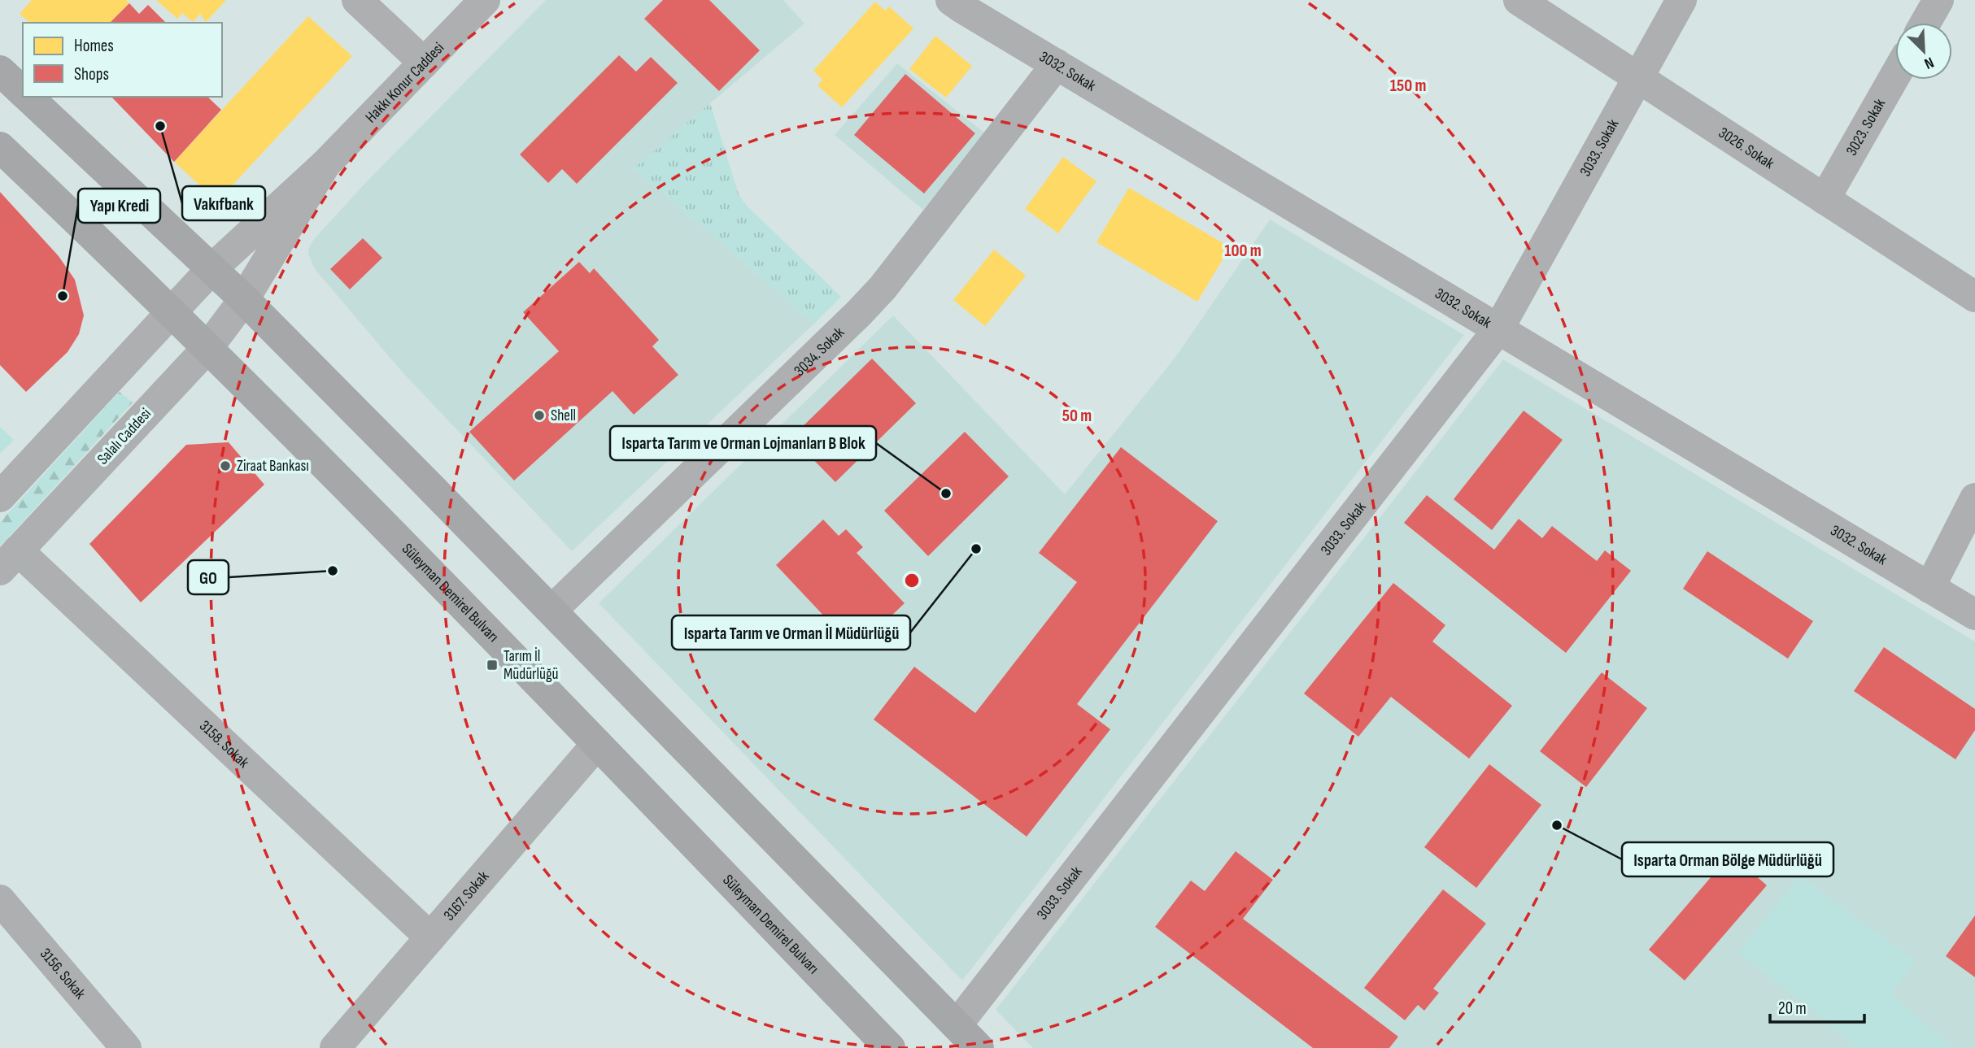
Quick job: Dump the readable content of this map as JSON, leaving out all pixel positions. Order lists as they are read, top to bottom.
{
  "streets": {
    "main road": ["Süleyman Demirel Bulvarı"],
    "street": [
      "3032. Sokak",
      "Hakkı Konur Caddesi",
      "3023. Sokak",
      "3033. Sokak",
      "3026. Sokak",
      "3034. Sokak",
      "Salalı Caddesi",
      "3158. Sokak",
      "3167. Sokak",
      "3156. Sokak"
    ]
  },
  "crossings": [
    ["3032. Sokak", "3033. Sokak"],
    ["3032. Sokak", "3034. Sokak"],
    ["Hakkı Konur Caddesi", "Salalı Caddesi"],
    ["3023. Sokak", "3026. Sokak"],
    ["3033. Sokak", "3026. Sokak"],
    ["Salalı Caddesi", "Süleyman Demirel Bulvarı"],
    ["Salalı Caddesi", "3158. Sokak"],
    ["Süleyman Demirel Bulvarı", "3167. Sokak"],
    ["3158. Sokak", "3167. Sokak"]
  ],
  "places": {
    "other": [
      "Vakıfbank",
      "Yapı Kredi",
      "Shell",
      "Ziraat Bankası",
      "Isparta Tarım ve Orman Lojmanları B Blok",
      "Isparta Tarım ve Orman İl Müdürlüğü",
      "GO",
      "Isparta Orman Bölge Müdürlüğü"
    ],
    "transit": ["Tarım İl Müdürlüğü"]
  },
  "legend": ["Homes", "Shops"],
  "scale_bar": "20 m",
  "north": "bottom right",
  "rings": ["150 m", "100 m", "50 m"]
}
